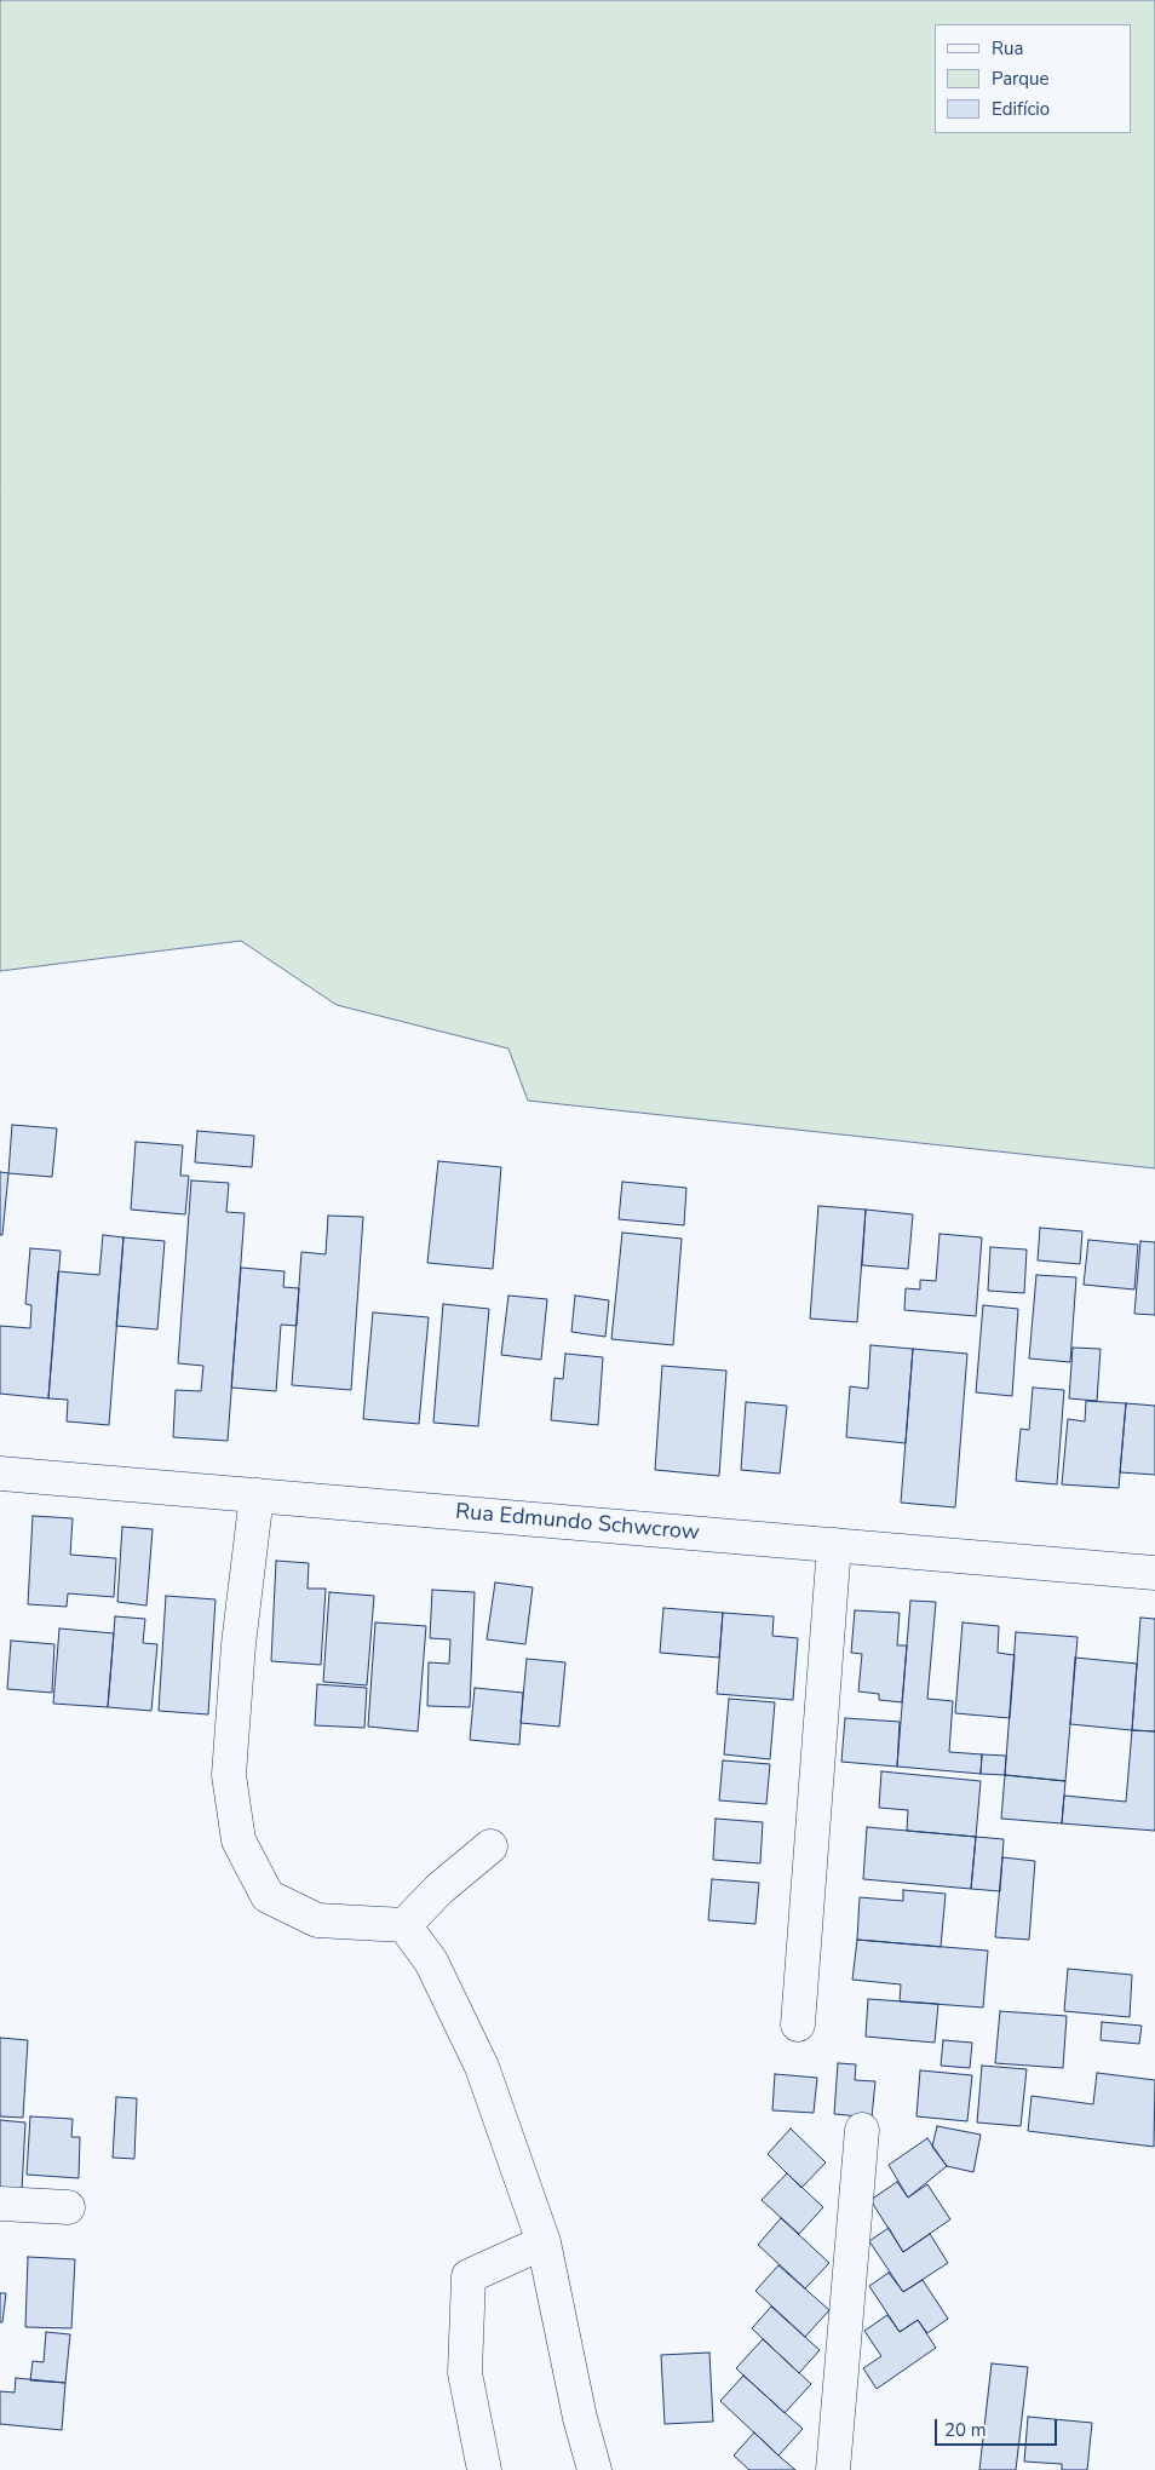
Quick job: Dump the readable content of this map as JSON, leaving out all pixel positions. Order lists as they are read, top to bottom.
{
  "streets": {
    "street": ["Rua Edmundo Schwcrow"]
  },
  "legend": ["Rua", "Parque", "Edifício"],
  "scale_bar": "20 m"
}
